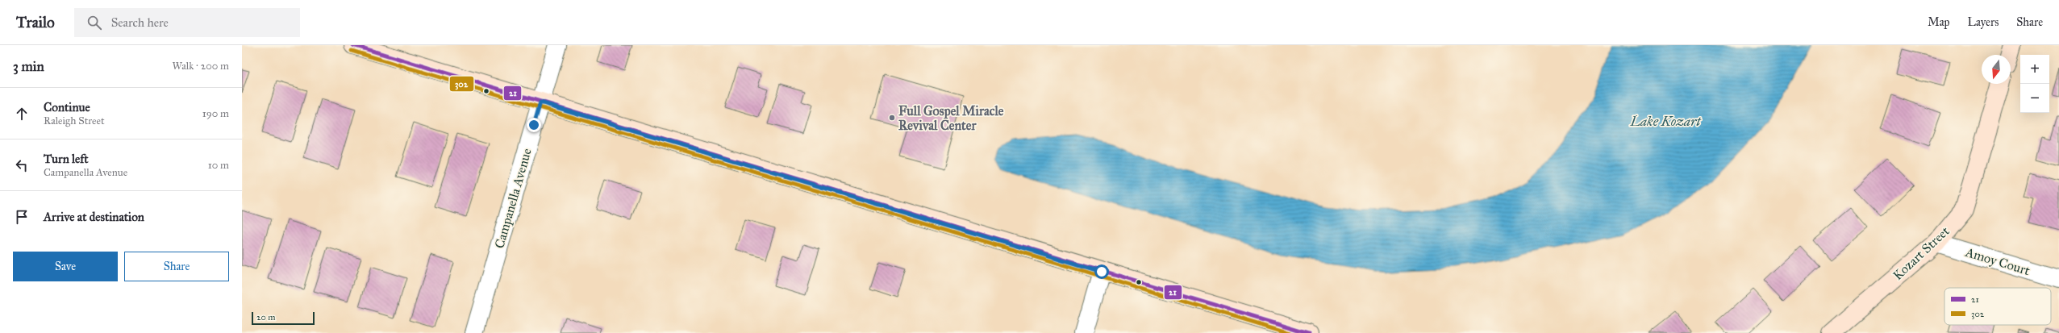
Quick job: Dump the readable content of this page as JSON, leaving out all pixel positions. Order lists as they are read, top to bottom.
{
  "streets": {
    "street": ["Campanella Avenue", "Kozart Street", "Amoy Court"]
  },
  "crossings": [
    ["Kozart Street", "Amoy Court"]
  ],
  "water": ["Lake Kozart"],
  "places": ["Full Gospel Miracle Revival Center"],
  "lines": ["transit line 21", "transit line 302"],
  "legend": ["21", "302"],
  "scale_bar": "20 m",
  "north": "bottom",
  "page": {
    "header": "Trailo",
    "search": "Search here",
    "nav": ["Map", "Layers", "Share"],
    "heading": ["3 min", "Walk · 200 m"],
    "map_buttons": ["+", "−"],
    "list": [
      ["Continue", "Raleigh Street", "190 m"],
      ["Turn left", "Campanella Avenue", "10 m"],
      "Arrive at destination"
    ],
    "buttons": ["Save", "Share"],
    "scale": "20 m"
  }
}
